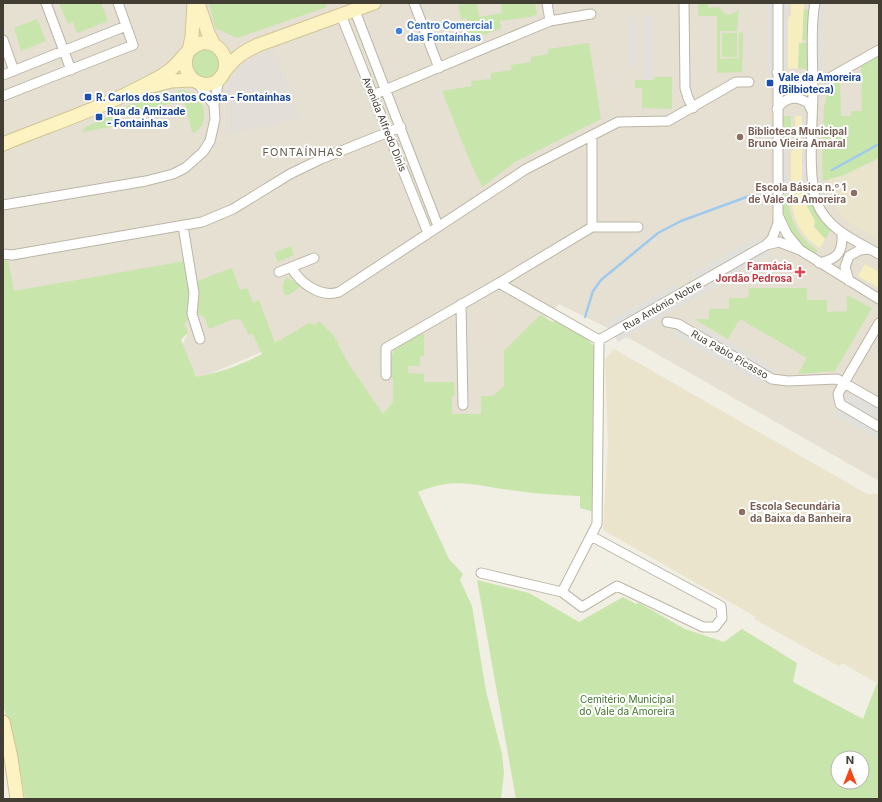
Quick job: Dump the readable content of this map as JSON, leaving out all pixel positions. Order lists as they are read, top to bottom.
{
  "streets": {
    "street": ["Avenida Alfredo Dinis", "Rua António Nobre", "Rua Pablo Picasso"]
  },
  "districts": ["FONTAÍNHAS"],
  "parks": ["Cemitério Municipal do Vale da Amoreira"],
  "places": {
    "other": [
      "Centro Comercial das Fontaínhas",
      "Biblioteca Municipal Bruno Vieira Amaral",
      "Escola Básica n.º 1 de Vale da Amoreira",
      "Escola Secundária da Baixa da Banheira"
    ],
    "transit": ["Vale da Amoreira (Bilbioteca)", "R. Carlos dos Santos Costa - Fontaínhas", "Rua da Amizade - Fontainhas"],
    "health": ["Farmácia Jordão Pedrosa"]
  },
  "north": "top"
}
